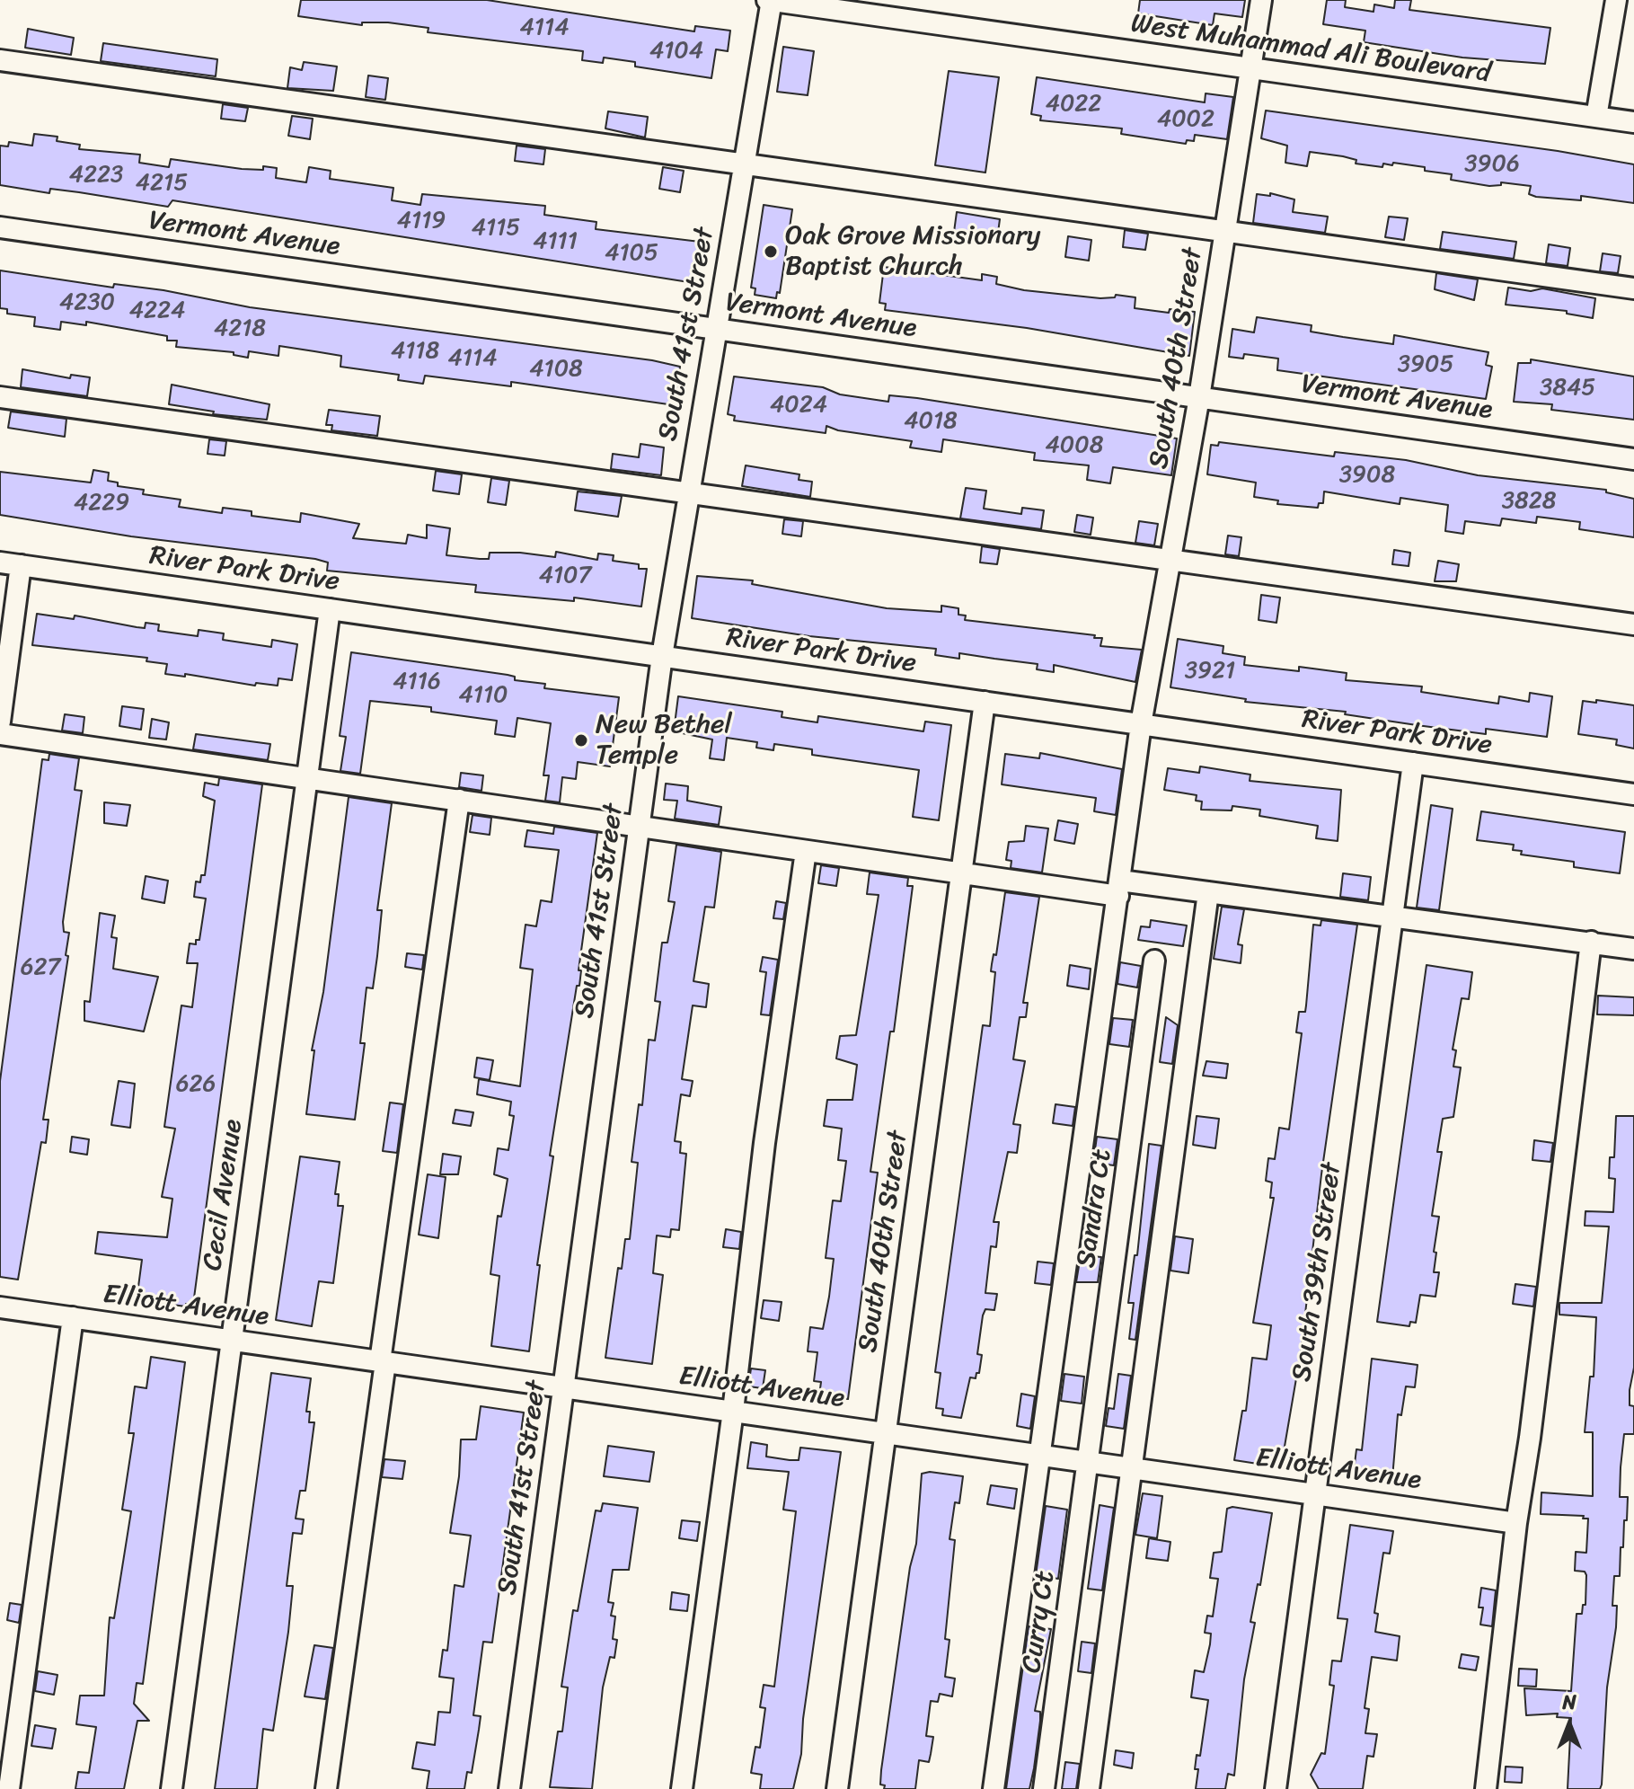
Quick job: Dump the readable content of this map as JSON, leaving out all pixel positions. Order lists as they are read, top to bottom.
{
  "streets": {
    "street": [
      "West Muhammad Ali Boulevard",
      "Vermont Avenue",
      "South 41st Street",
      "South 40th Street",
      "River Park Drive",
      "Cecil Avenue",
      "Sandra Ct",
      "South 39th Street",
      "Elliott Avenue",
      "Curry Ct"
    ]
  },
  "crossings": [
    ["West Muhammad Ali Boulevard", "South 41st Street"],
    ["West Muhammad Ali Boulevard", "South 40th Street"],
    ["Vermont Avenue", "South 41st Street"],
    ["Vermont Avenue", "South 40th Street"],
    ["South 41st Street", "River Park Drive"],
    ["South 41st Street", "Elliott Avenue"],
    ["South 40th Street", "River Park Drive"],
    ["South 40th Street", "Elliott Avenue"],
    ["River Park Drive", "Cecil Avenue"],
    ["River Park Drive", "South 39th Street"],
    ["Cecil Avenue", "Elliott Avenue"],
    ["Sandra Ct", "Elliott Avenue"],
    ["Sandra Ct", "Curry Ct"],
    ["South 39th Street", "Elliott Avenue"],
    ["Elliott Avenue", "Curry Ct"]
  ],
  "places": ["Oak Grove Missionary Baptist Church", "New Bethel Temple"],
  "house_numbers": [
    "4114",
    "4104",
    "4022",
    "4002",
    "3906",
    "4223",
    "4215",
    "4119",
    "4115",
    "4111",
    "4105",
    "4230",
    "4224",
    "4218",
    "4118",
    "4114",
    "3905",
    "4108",
    "3845",
    "4024",
    "4018",
    "4008",
    "3908",
    "3828",
    "4229",
    "4107",
    "3921",
    "4116",
    "4110",
    "627",
    "626"
  ],
  "north": "top"
}
